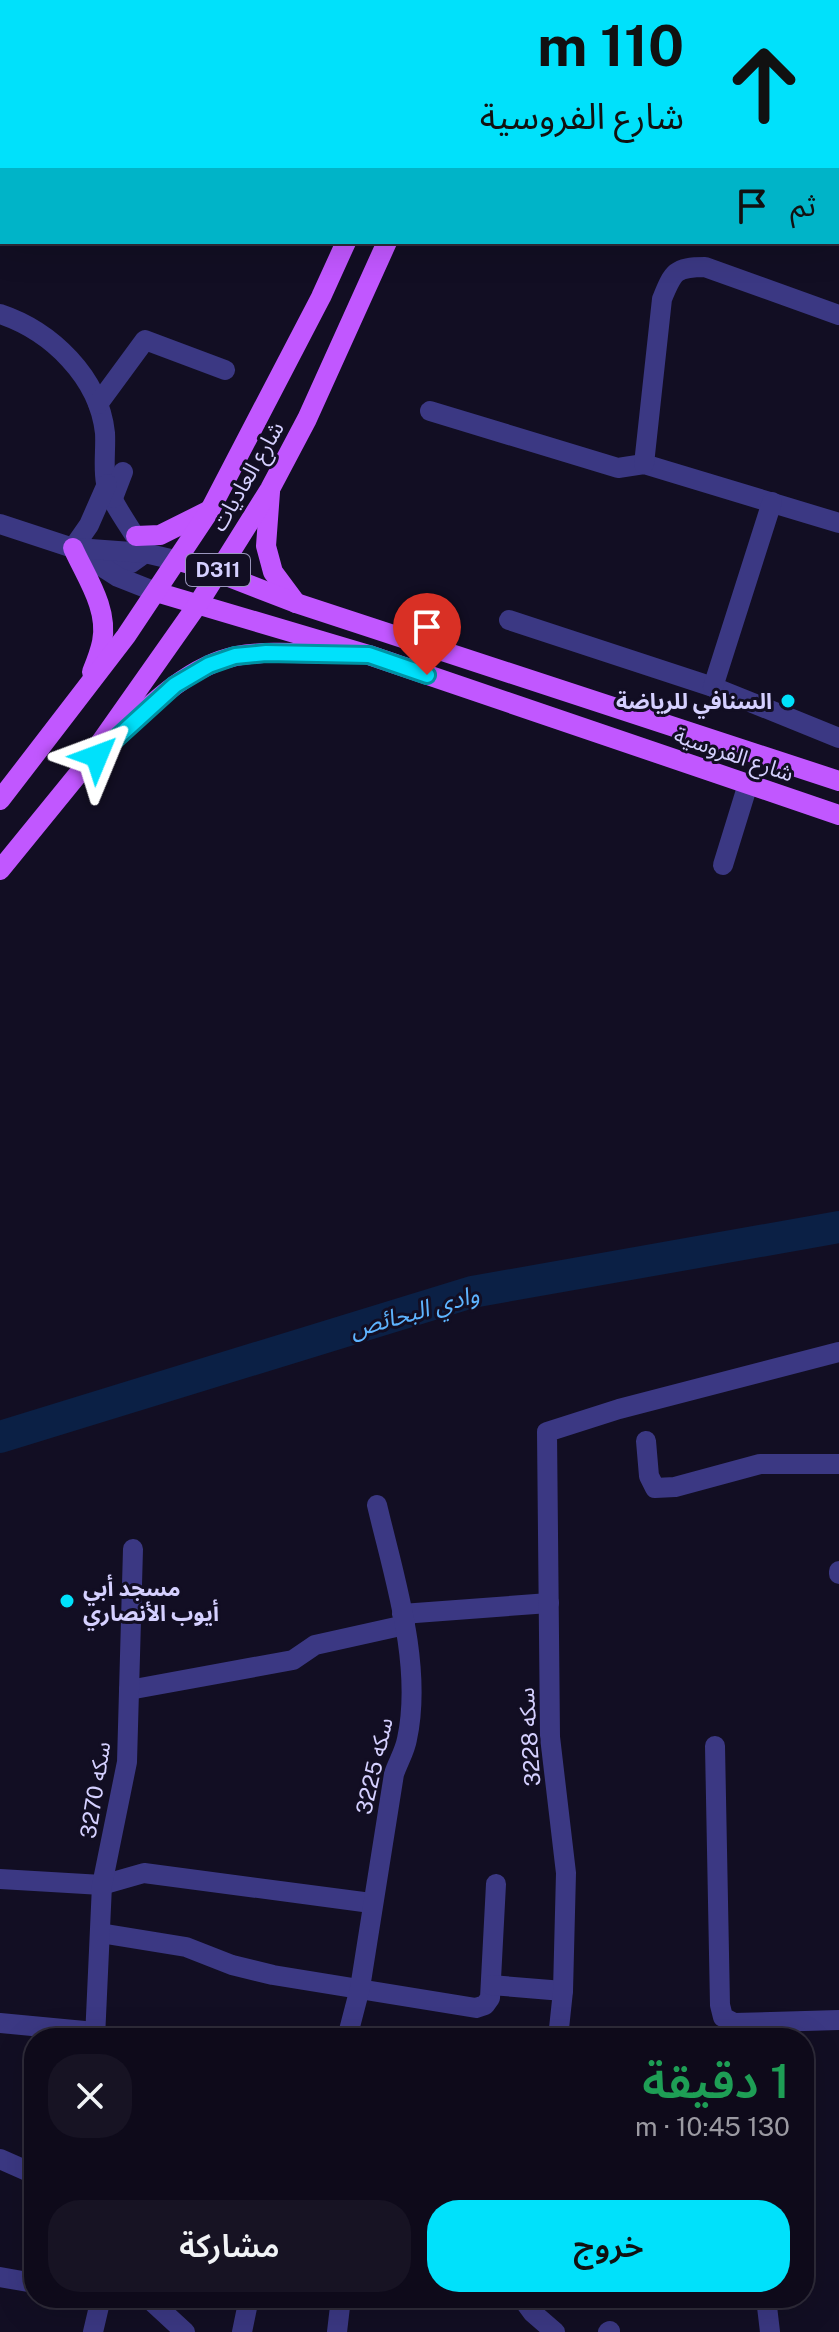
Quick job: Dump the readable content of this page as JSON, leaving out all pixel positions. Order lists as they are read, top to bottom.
{
  "streets": {
    "main road": ["شارع العاديات", "D311", "شارع الفروسية"],
    "street": ["سكه 3228", "سكه 3225", "سكه 3270"]
  },
  "crossings": [
    ["شارع العاديات", "شارع الفروسية"]
  ],
  "water": ["وادي البحائص"],
  "places": ["السنافي للرياضة", "مسجد أبي أيوب الأنصاري"],
  "page": {
    "turn": ["110 m", "شارع الفروسية"],
    "then": "ثم",
    "heading": ["1 دقيقة", "130 m · 10:45"],
    "buttons": ["خروج", "مشاركة"]
  }
}
